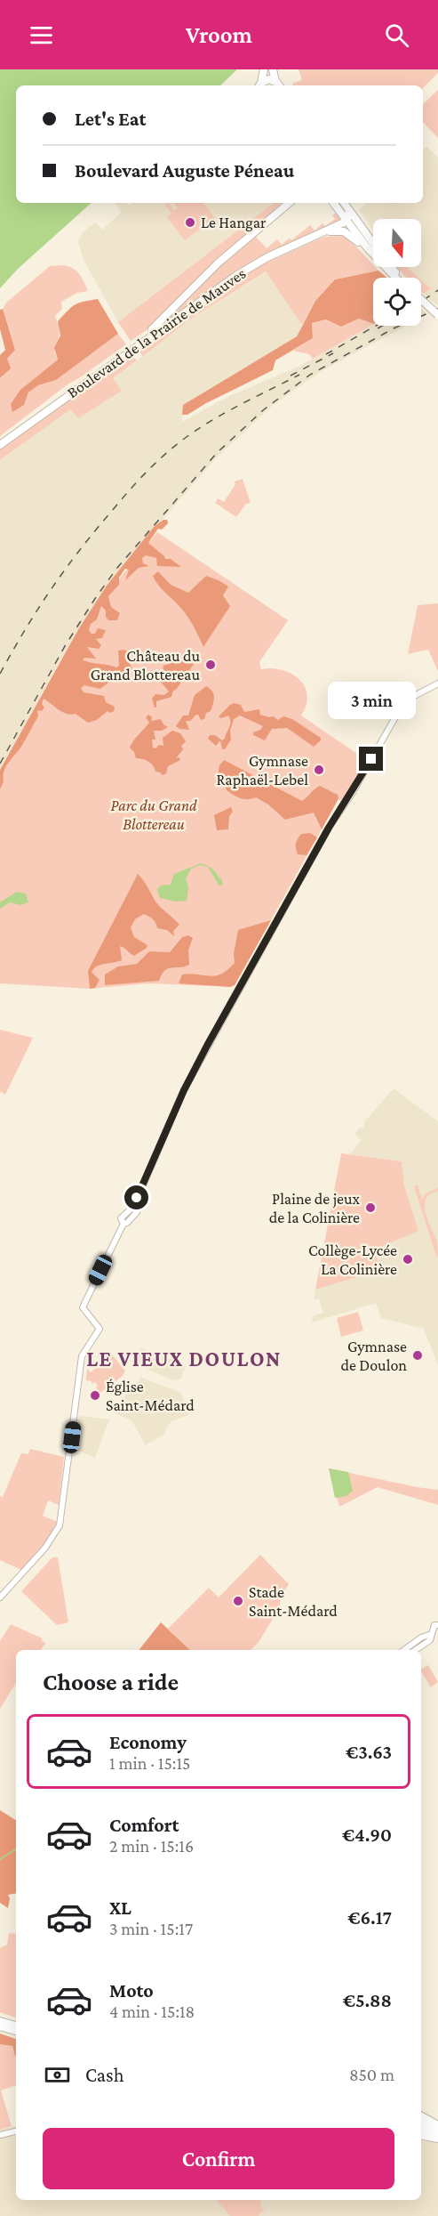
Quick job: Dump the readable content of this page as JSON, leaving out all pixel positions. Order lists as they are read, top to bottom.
{
  "streets": {
    "main road": ["Boulevard de la Prairie de Mauves"]
  },
  "districts": ["LE VIEUX DOULON"],
  "parks": ["Parc du Grand Blottereau"],
  "places": [
    "Le Hangar",
    "Château du Grand Blottereau",
    "Gymnase Raphaël-Lebel",
    "Plaine de jeux de la Colinière",
    "Collège-Lycée La Colinière",
    "Gymnase de Doulon",
    "Église Saint-Médard",
    "Stade Saint-Médard"
  ],
  "north": "bottom",
  "page": {
    "header": "Vroom",
    "banner": ["Let's Eat", "Boulevard Auguste Péneau"],
    "bubble": "3 min",
    "heading": "Choose a ride",
    "list": [
      {
        "name": "Economy",
        "note": "1 min · 15:15",
        "value": "€3.63"
      },
      {
        "name": "Comfort",
        "note": "2 min · 15:16",
        "value": "€4.90"
      },
      {
        "name": "XL",
        "note": "3 min · 15:17",
        "value": "€6.17"
      },
      {
        "name": "Moto",
        "note": "4 min · 15:18",
        "value": "€5.88"
      }
    ],
    "pay": ["Cash", "850 m"],
    "buttons": "Confirm"
  }
}
